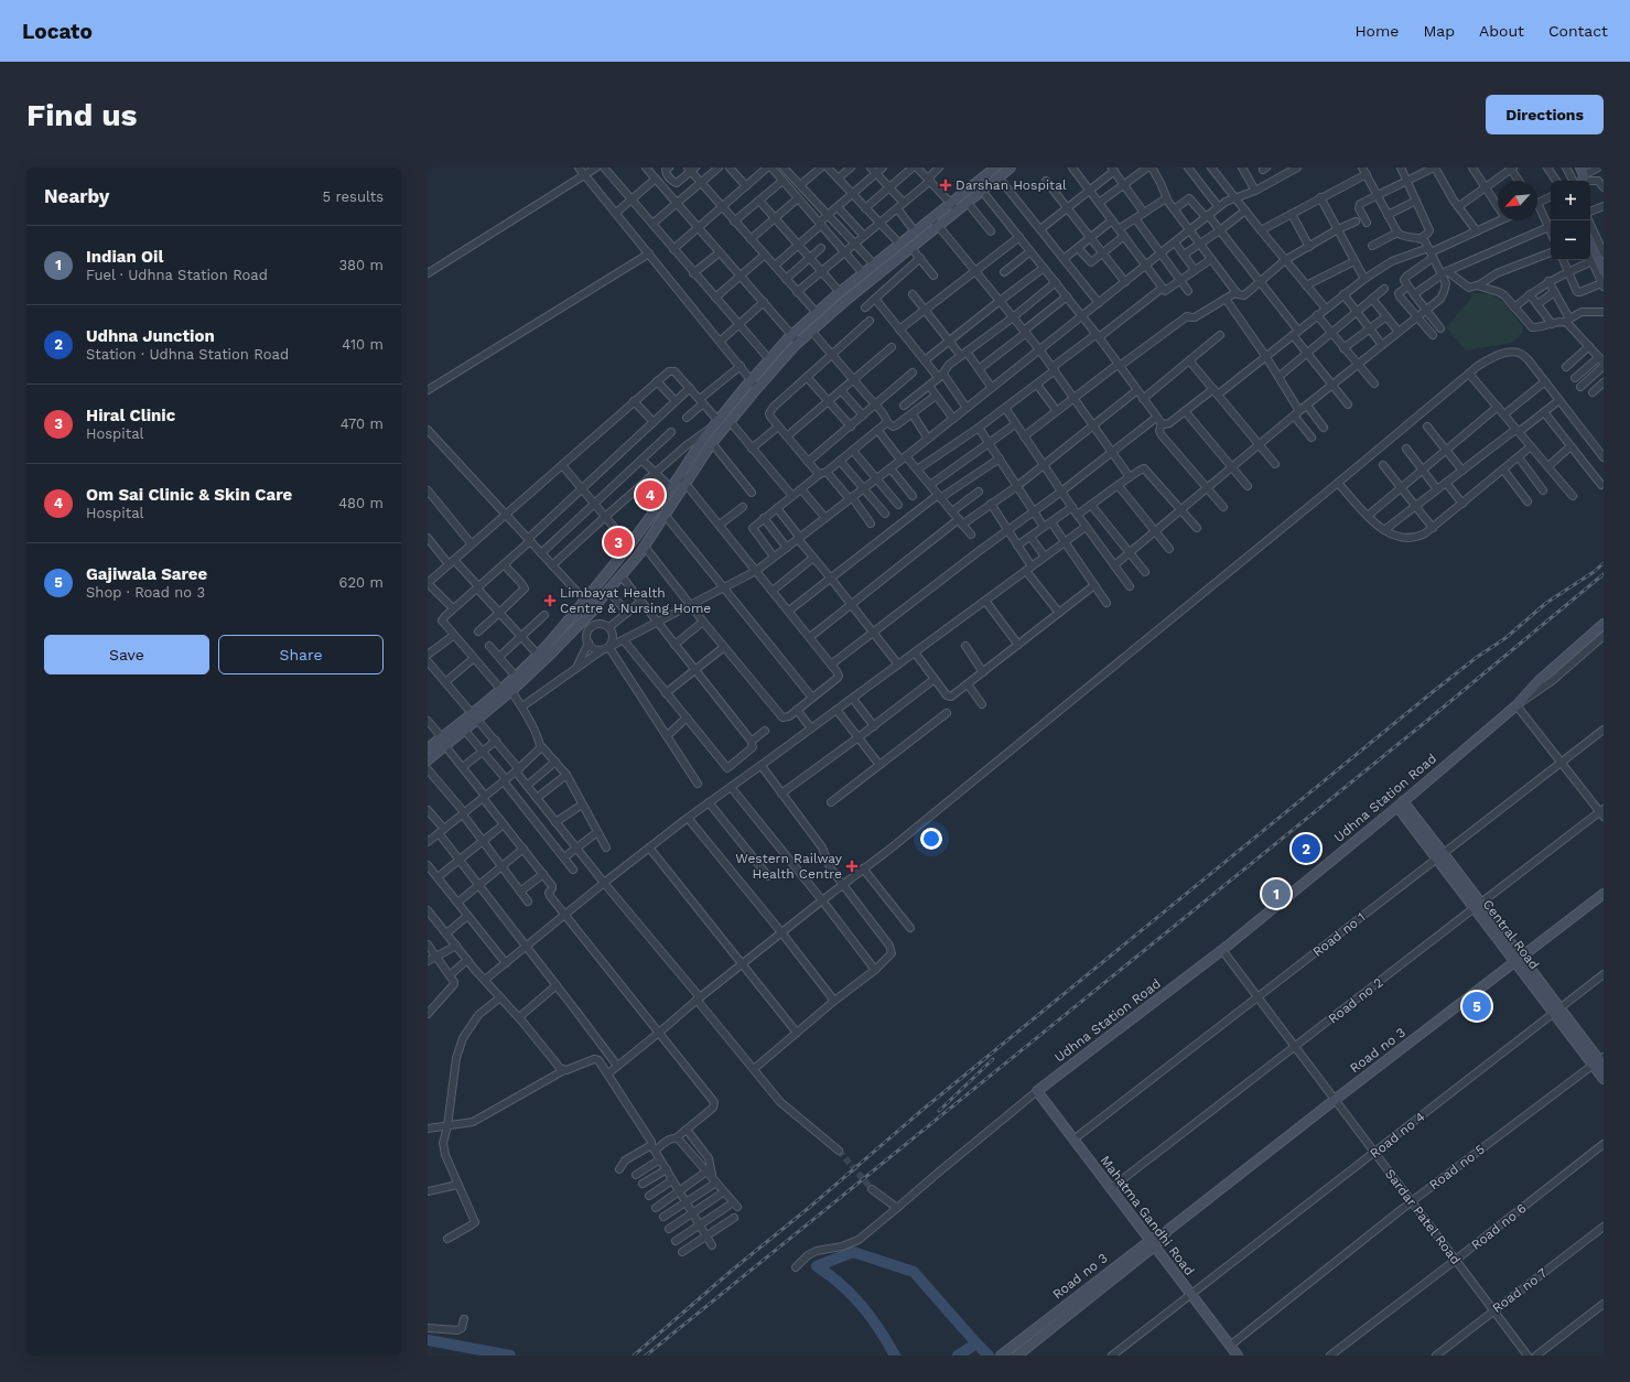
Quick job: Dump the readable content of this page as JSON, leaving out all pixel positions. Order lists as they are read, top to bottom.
{
  "streets": {
    "street": [
      "Udhna Station Road",
      "Road no 1",
      "Central Road",
      "Road no 2",
      "Road no 3",
      "Road no 4",
      "Road no 5",
      "Mahatma Gandhi Road",
      "Sardar Patel Road",
      "Road no 6",
      "Road no 7"
    ]
  },
  "crossings": [
    ["Udhna Station Road", "Central Road"],
    ["Udhna Station Road", "Mahatma Gandhi Road"],
    ["Udhna Station Road", "Sardar Patel Road"],
    ["Road no 1", "Central Road"],
    ["Road no 1", "Mahatma Gandhi Road"],
    ["Road no 1", "Sardar Patel Road"],
    ["Central Road", "Road no 2"],
    ["Central Road", "Road no 3"],
    ["Central Road", "Road no 4"],
    ["Central Road", "Road no 5"],
    ["Road no 2", "Mahatma Gandhi Road"],
    ["Road no 2", "Sardar Patel Road"],
    ["Road no 3", "Mahatma Gandhi Road"],
    ["Road no 3", "Sardar Patel Road"],
    ["Road no 4", "Mahatma Gandhi Road"],
    ["Road no 4", "Sardar Patel Road"],
    ["Road no 5", "Mahatma Gandhi Road"],
    ["Road no 5", "Sardar Patel Road"],
    ["Sardar Patel Road", "Road no 6"],
    ["Sardar Patel Road", "Road no 7"]
  ],
  "places": {
    "health": ["Darshan Hospital", "Limbayat Health Centre & Nursing Home", "Western Railway Health Centre"]
  },
  "north": "bottom left",
  "page": {
    "header": "Locato",
    "nav": [
      "Home",
      "Map",
      "About",
      "Contact"
    ],
    "buttons": [
      "Directions",
      ["Save", "Share"]
    ],
    "title": "Find us",
    "heading": ["Nearby", "5 results"],
    "map_buttons": ["+", "−"],
    "list": [
      {
        "mark": "1",
        "name": "Indian Oil",
        "note": "Fuel · Udhna Station Road",
        "value": "380 m"
      },
      {
        "mark": "2",
        "name": "Udhna Junction",
        "note": "Station · Udhna Station Road",
        "value": "410 m"
      },
      {
        "mark": "3",
        "name": "Hiral Clinic",
        "note": "Hospital",
        "value": "470 m"
      },
      {
        "mark": "4",
        "name": "Om Sai Clinic & Skin Care",
        "note": "Hospital",
        "value": "480 m"
      },
      {
        "mark": "5",
        "name": "Gajiwala Saree",
        "note": "Shop · Road no 3",
        "value": "620 m"
      }
    ],
    "pins": [
      "4",
      "3",
      "2",
      "1",
      "5"
    ]
  }
}
